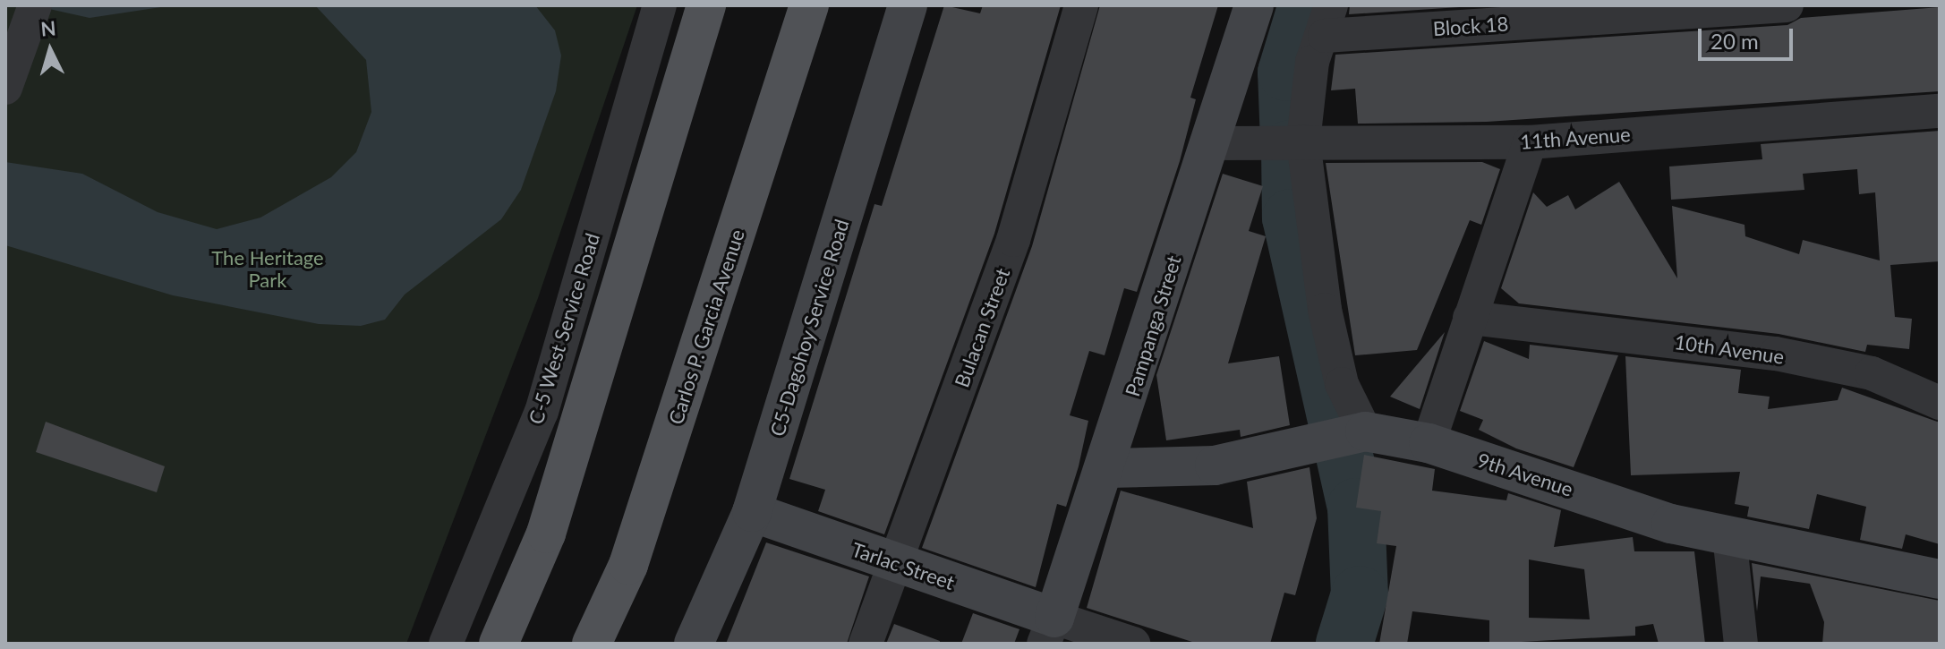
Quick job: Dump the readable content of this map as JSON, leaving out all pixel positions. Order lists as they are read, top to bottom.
{
  "streets": {
    "main road": ["Carlos P. Garcia Avenue"],
    "street": [
      "Block 18",
      "11th Avenue",
      "Pampanga Street",
      "C5-Dagohoy Service Road",
      "Bulacan Street",
      "C-5 West Service Road",
      "10th Avenue",
      "9th Avenue",
      "Tarlac Street"
    ]
  },
  "crossings": [
    ["11th Avenue", "Pampanga Street"],
    ["Pampanga Street", "9th Avenue"],
    ["Pampanga Street", "Tarlac Street"],
    ["C5-Dagohoy Service Road", "Tarlac Street"],
    ["Bulacan Street", "Tarlac Street"]
  ],
  "parks": ["The Heritage Park"],
  "scale_bar": "20 m",
  "north": "top"
}
